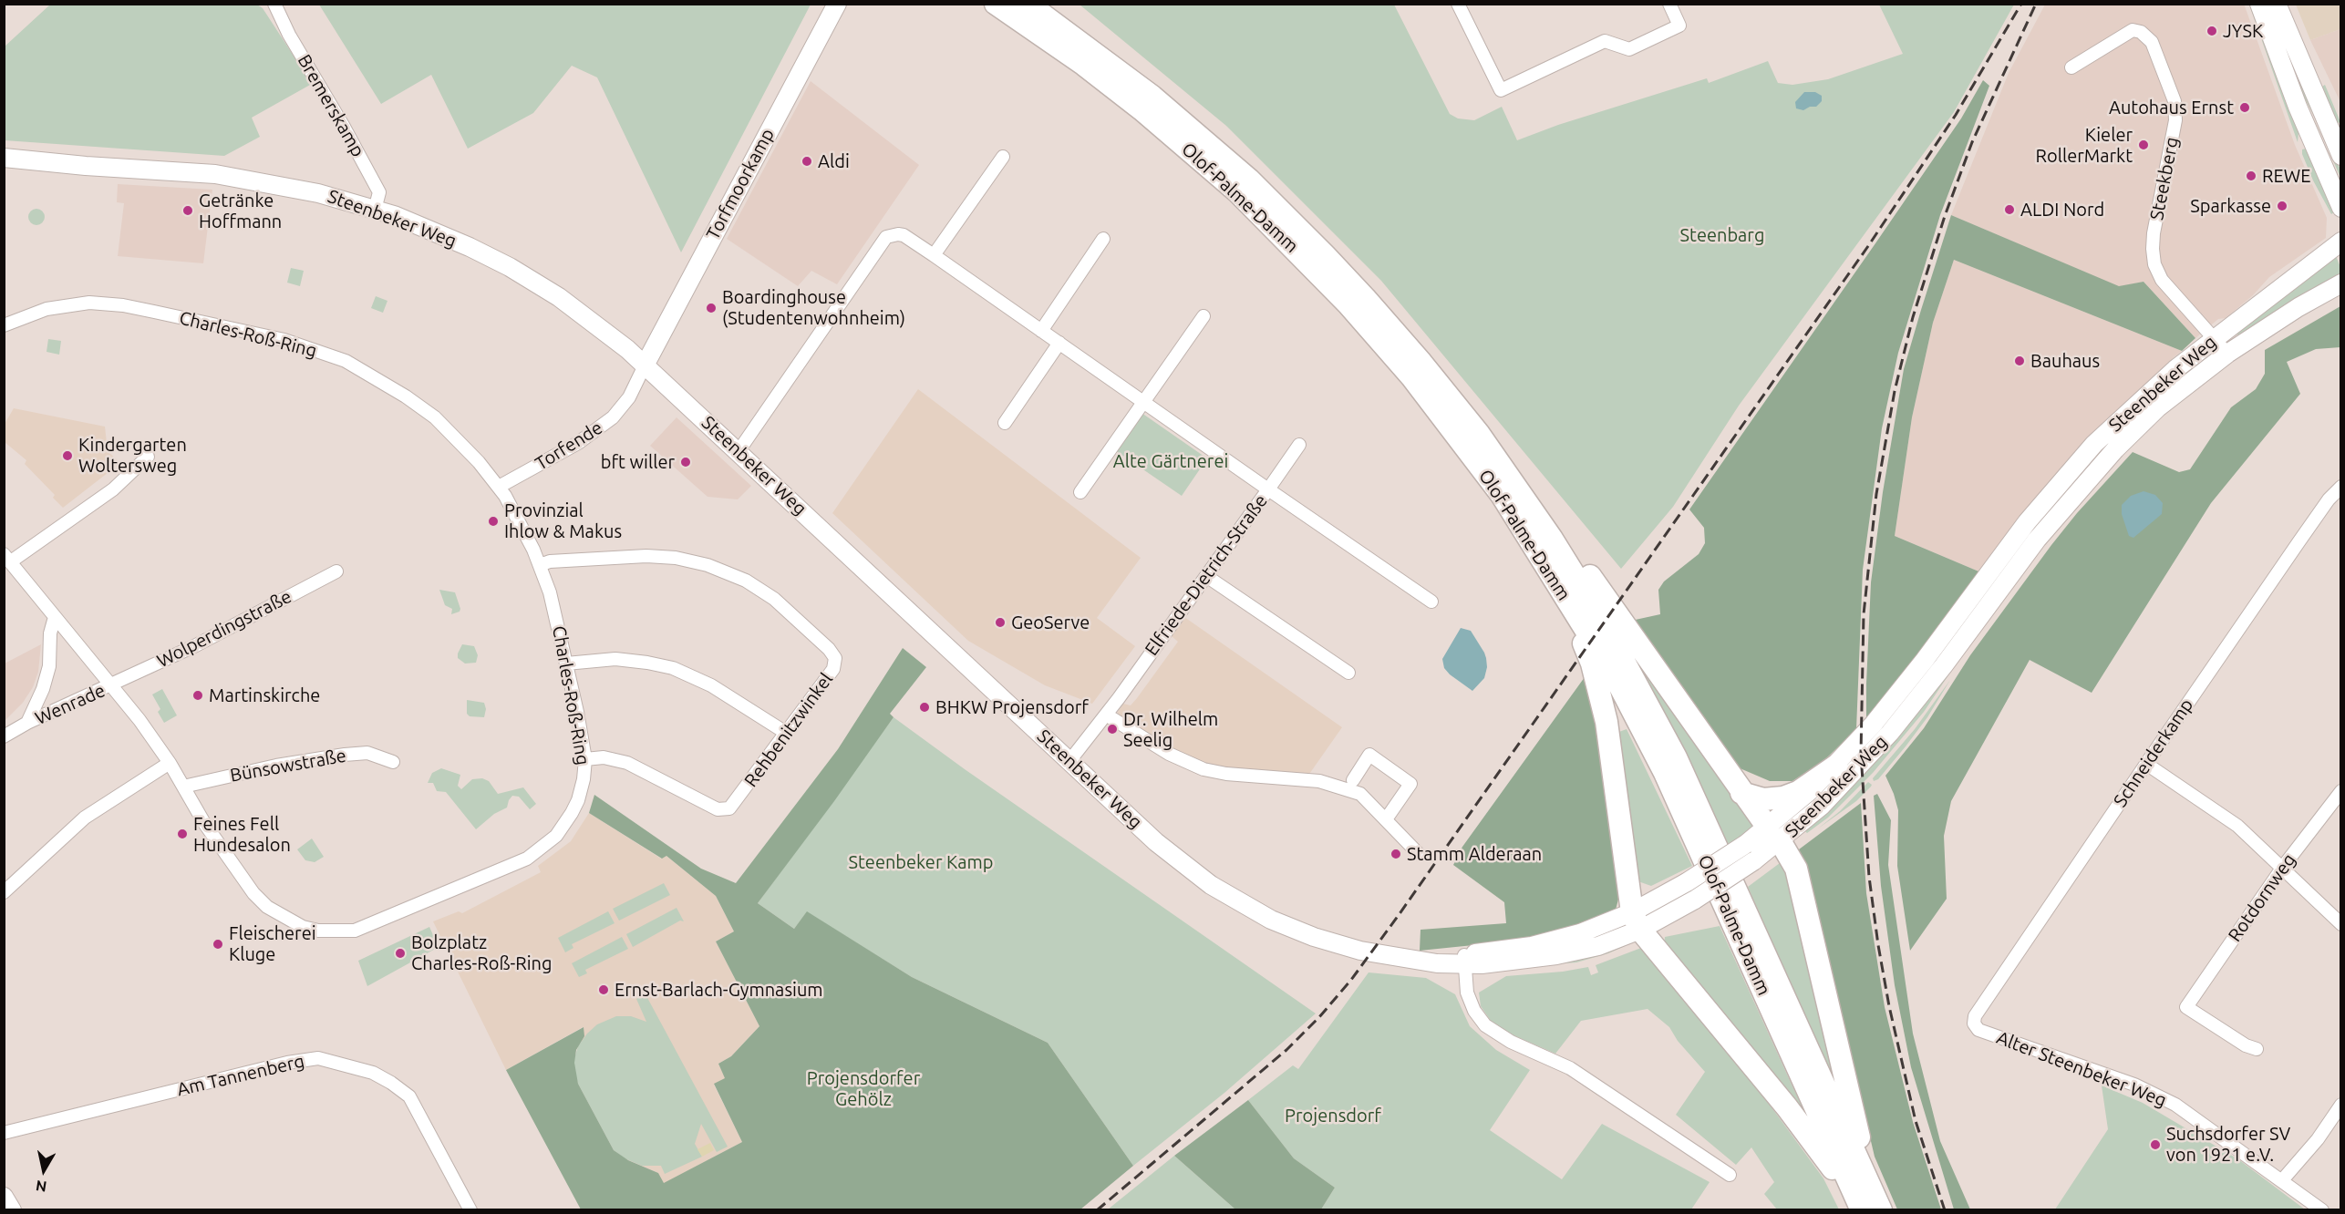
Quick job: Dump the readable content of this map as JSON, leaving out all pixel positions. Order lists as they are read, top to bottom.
{
  "streets": {
    "highway": ["Olof-Palme-Damm"],
    "main road": ["Torfmoorkamp", "Steenbeker Weg"],
    "street": [
      "Bremerskamp",
      "Steekberg",
      "Charles-Roß-Ring",
      "Torfende",
      "Elfriede-Dietrich-Straße",
      "Wolperdingstraße",
      "Wenrade",
      "Rehbenitzwinkel",
      "Schneiderkamp",
      "Bünsowstraße",
      "Rotdornweg",
      "Alter Steenbeker Weg",
      "Am Tannenberg"
    ]
  },
  "crossings": [
    ["Bremerskamp", "Steenbeker Weg"],
    ["Steekberg", "Steenbeker Weg"],
    ["Torfmoorkamp", "Steenbeker Weg"],
    ["Torfmoorkamp", "Torfende"],
    ["Steenbeker Weg", "Torfende"],
    ["Steenbeker Weg", "Elfriede-Dietrich-Straße"],
    ["Charles-Roß-Ring", "Torfende"],
    ["Charles-Roß-Ring", "Wolperdingstraße"],
    ["Charles-Roß-Ring", "Wenrade"],
    ["Charles-Roß-Ring", "Rehbenitzwinkel"],
    ["Charles-Roß-Ring", "Bünsowstraße"],
    ["Wolperdingstraße", "Wenrade"],
    ["Schneiderkamp", "Alter Steenbeker Weg"]
  ],
  "parks": [
    "Steenbarg",
    "Alte Gärtnerei",
    "Steenbeker Kamp",
    "Projensdorfer Gehölz",
    "Projensdorf"
  ],
  "places": [
    "JYSK",
    "Autohaus Ernst",
    "Kieler RollerMarkt",
    "Aldi",
    "REWE",
    "Sparkasse",
    "ALDI Nord",
    "Getränke Hoffmann",
    "Boardinghouse (Studentenwohnheim)",
    "Bauhaus",
    "Kindergarten Woltersweg",
    "bft willer",
    "Provinzial Ihlow & Makus",
    "GeoServe",
    "Martinskirche",
    "BHKW Projensdorf",
    "Dr. Wilhelm Seelig",
    "Feines Fell Hundesalon",
    "Stamm Alderaan",
    "Fleischerei Kluge",
    "Bolzplatz Charles-Roß-Ring",
    "Ernst-Barlach-Gymnasium",
    "Suchsdorfer SV von 1921 e.V."
  ],
  "north": "bottom"
}
